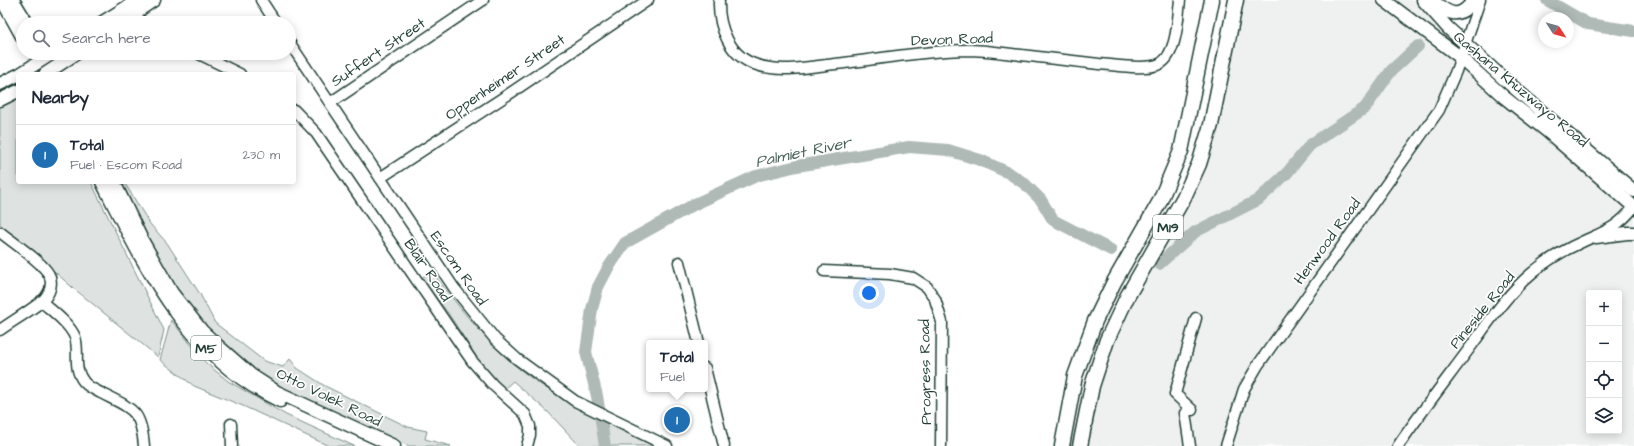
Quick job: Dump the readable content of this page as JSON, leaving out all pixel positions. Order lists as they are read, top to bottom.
{
  "streets": {
    "highway": ["M19"],
    "main road": ["Qashana Khuzwayo Road", "M5", "Otto Volek Road"],
    "street": [
      "Devon Road",
      "Suffert Street",
      "Oppenheimer Street",
      "Henwood Road",
      "Escom Road",
      "Blair Road",
      "Pineside Road",
      "Progress Road"
    ]
  },
  "crossings": [
    ["Suffert Street", "Escom Road"],
    ["Oppenheimer Street", "Escom Road"],
    ["Qashana Khuzwayo Road", "Henwood Road"],
    ["Qashana Khuzwayo Road", "Pineside Road"]
  ],
  "water": ["Palmiet River"],
  "north": "bottom right",
  "page": {
    "search": "Search here",
    "heading": "Nearby",
    "list": [
      {
        "mark": "1",
        "name": "Total",
        "note": "Fuel · Escom Road",
        "value": "230 m"
      }
    ],
    "map_buttons": ["+", "−"],
    "popup": ["Total", "Fuel"],
    "pins": "1"
  }
}
